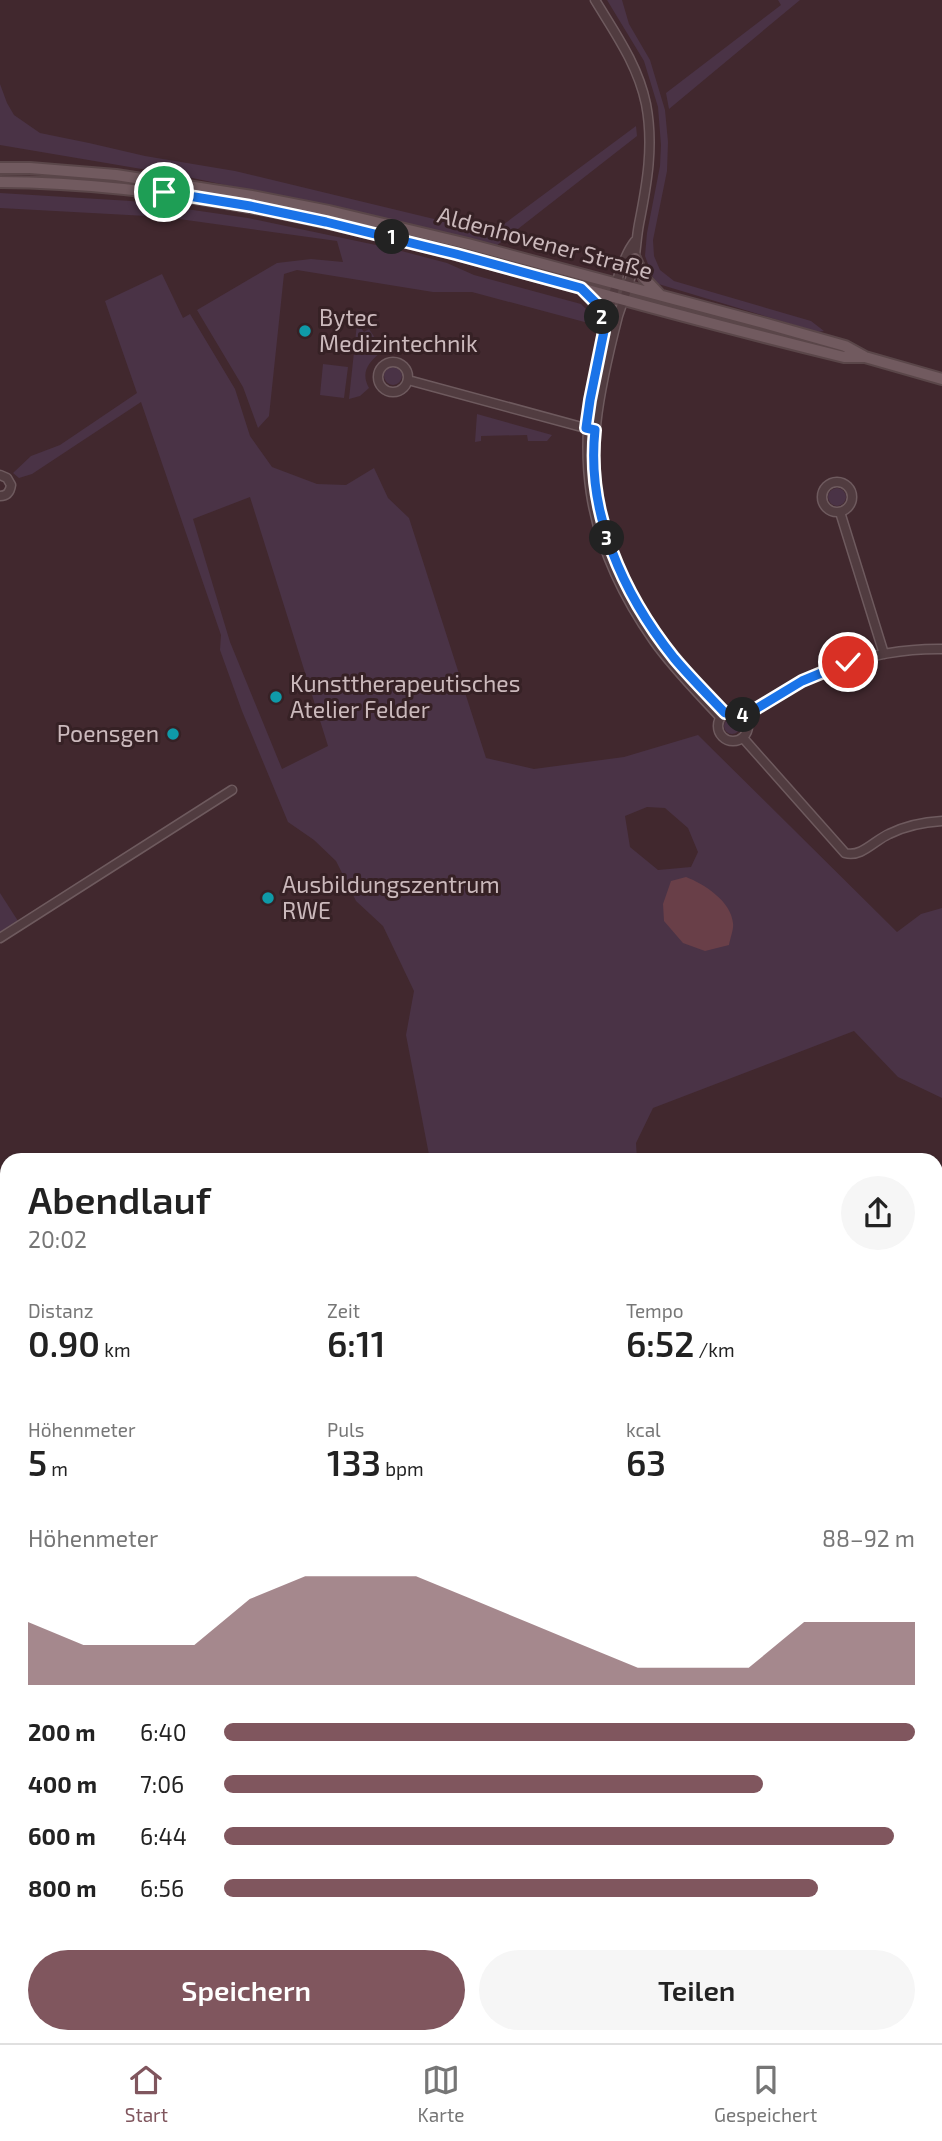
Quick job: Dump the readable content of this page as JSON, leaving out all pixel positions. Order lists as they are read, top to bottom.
{
  "streets": {
    "main road": ["Aldenhovener Straße"]
  },
  "places": [
    "Bytec Medizintechnik",
    "Kunsttherapeutisches Atelier Felder",
    "Poensgen",
    "Ausbildungszentrum RWE"
  ],
  "page": {
    "pins": [
      "1",
      "2",
      "3",
      "4"
    ],
    "heading": ["Abendlauf", "20:02"],
    "stats": [
      ["Distanz", "0.90 km"],
      ["Zeit", "6:11"],
      ["Tempo", "6:52 /km"],
      ["Höhenmeter", "5 m"],
      ["Puls", "133 bpm"],
      ["kcal", "63"]
    ],
    "chart": ["Höhenmeter", "88–92 m"],
    "list": [
      {
        "name": "200 m",
        "note": "6:40"
      },
      {
        "name": "400 m",
        "note": "7:06"
      },
      {
        "name": "600 m",
        "note": "6:44"
      },
      {
        "name": "800 m",
        "note": "6:56"
      }
    ],
    "buttons": ["Speichern", "Teilen"],
    "tabs": ["Start", "Karte", "Gespeichert"]
  }
}
